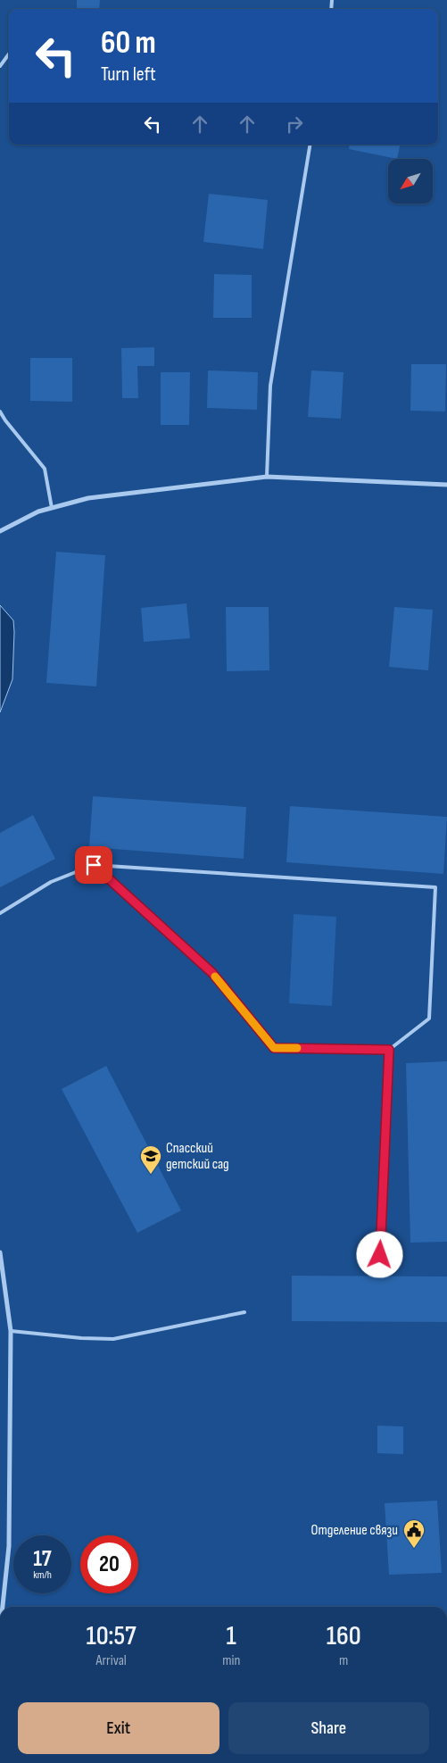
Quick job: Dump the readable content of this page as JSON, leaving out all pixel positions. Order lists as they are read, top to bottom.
{
  "places": {
    "school or university": ["Спасский детский сад"],
    "public building": ["Отделение связи"]
  },
  "north": "bottom left",
  "page": {
    "turn": ["60 m", "Turn left"],
    "speed": "17 km/h",
    "limit": "20",
    "eta": [
      "10:57",
      "Arrival",
      "1",
      "min",
      "160",
      "m"
    ],
    "buttons": ["Exit", "Share"]
  }
}
